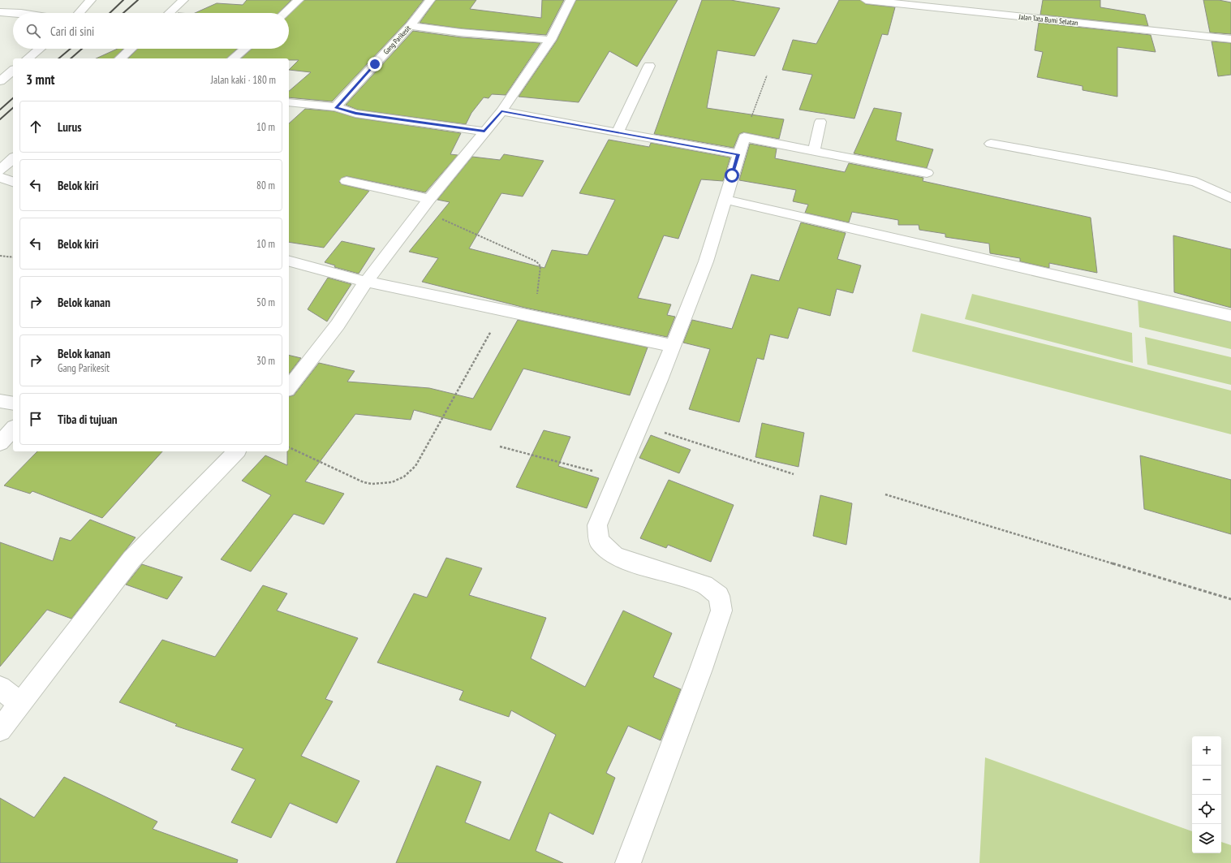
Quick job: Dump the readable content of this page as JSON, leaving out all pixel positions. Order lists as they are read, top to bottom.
{
  "streets": {
    "street": ["Jalan Tata Bumi Selatan", "Gang Parikesit"]
  },
  "page": {
    "search": "Cari di sini",
    "heading": ["3 mnt", "Jalan kaki · 180 m"],
    "list": [
      ["Lurus", "10 m"],
      ["Belok kiri", "80 m"],
      ["Belok kiri", "10 m"],
      ["Belok kanan", "50 m"],
      ["Belok kanan", "Gang Parikesit", "30 m"],
      "Tiba di tujuan"
    ],
    "map_buttons": ["+", "−"]
  }
}
